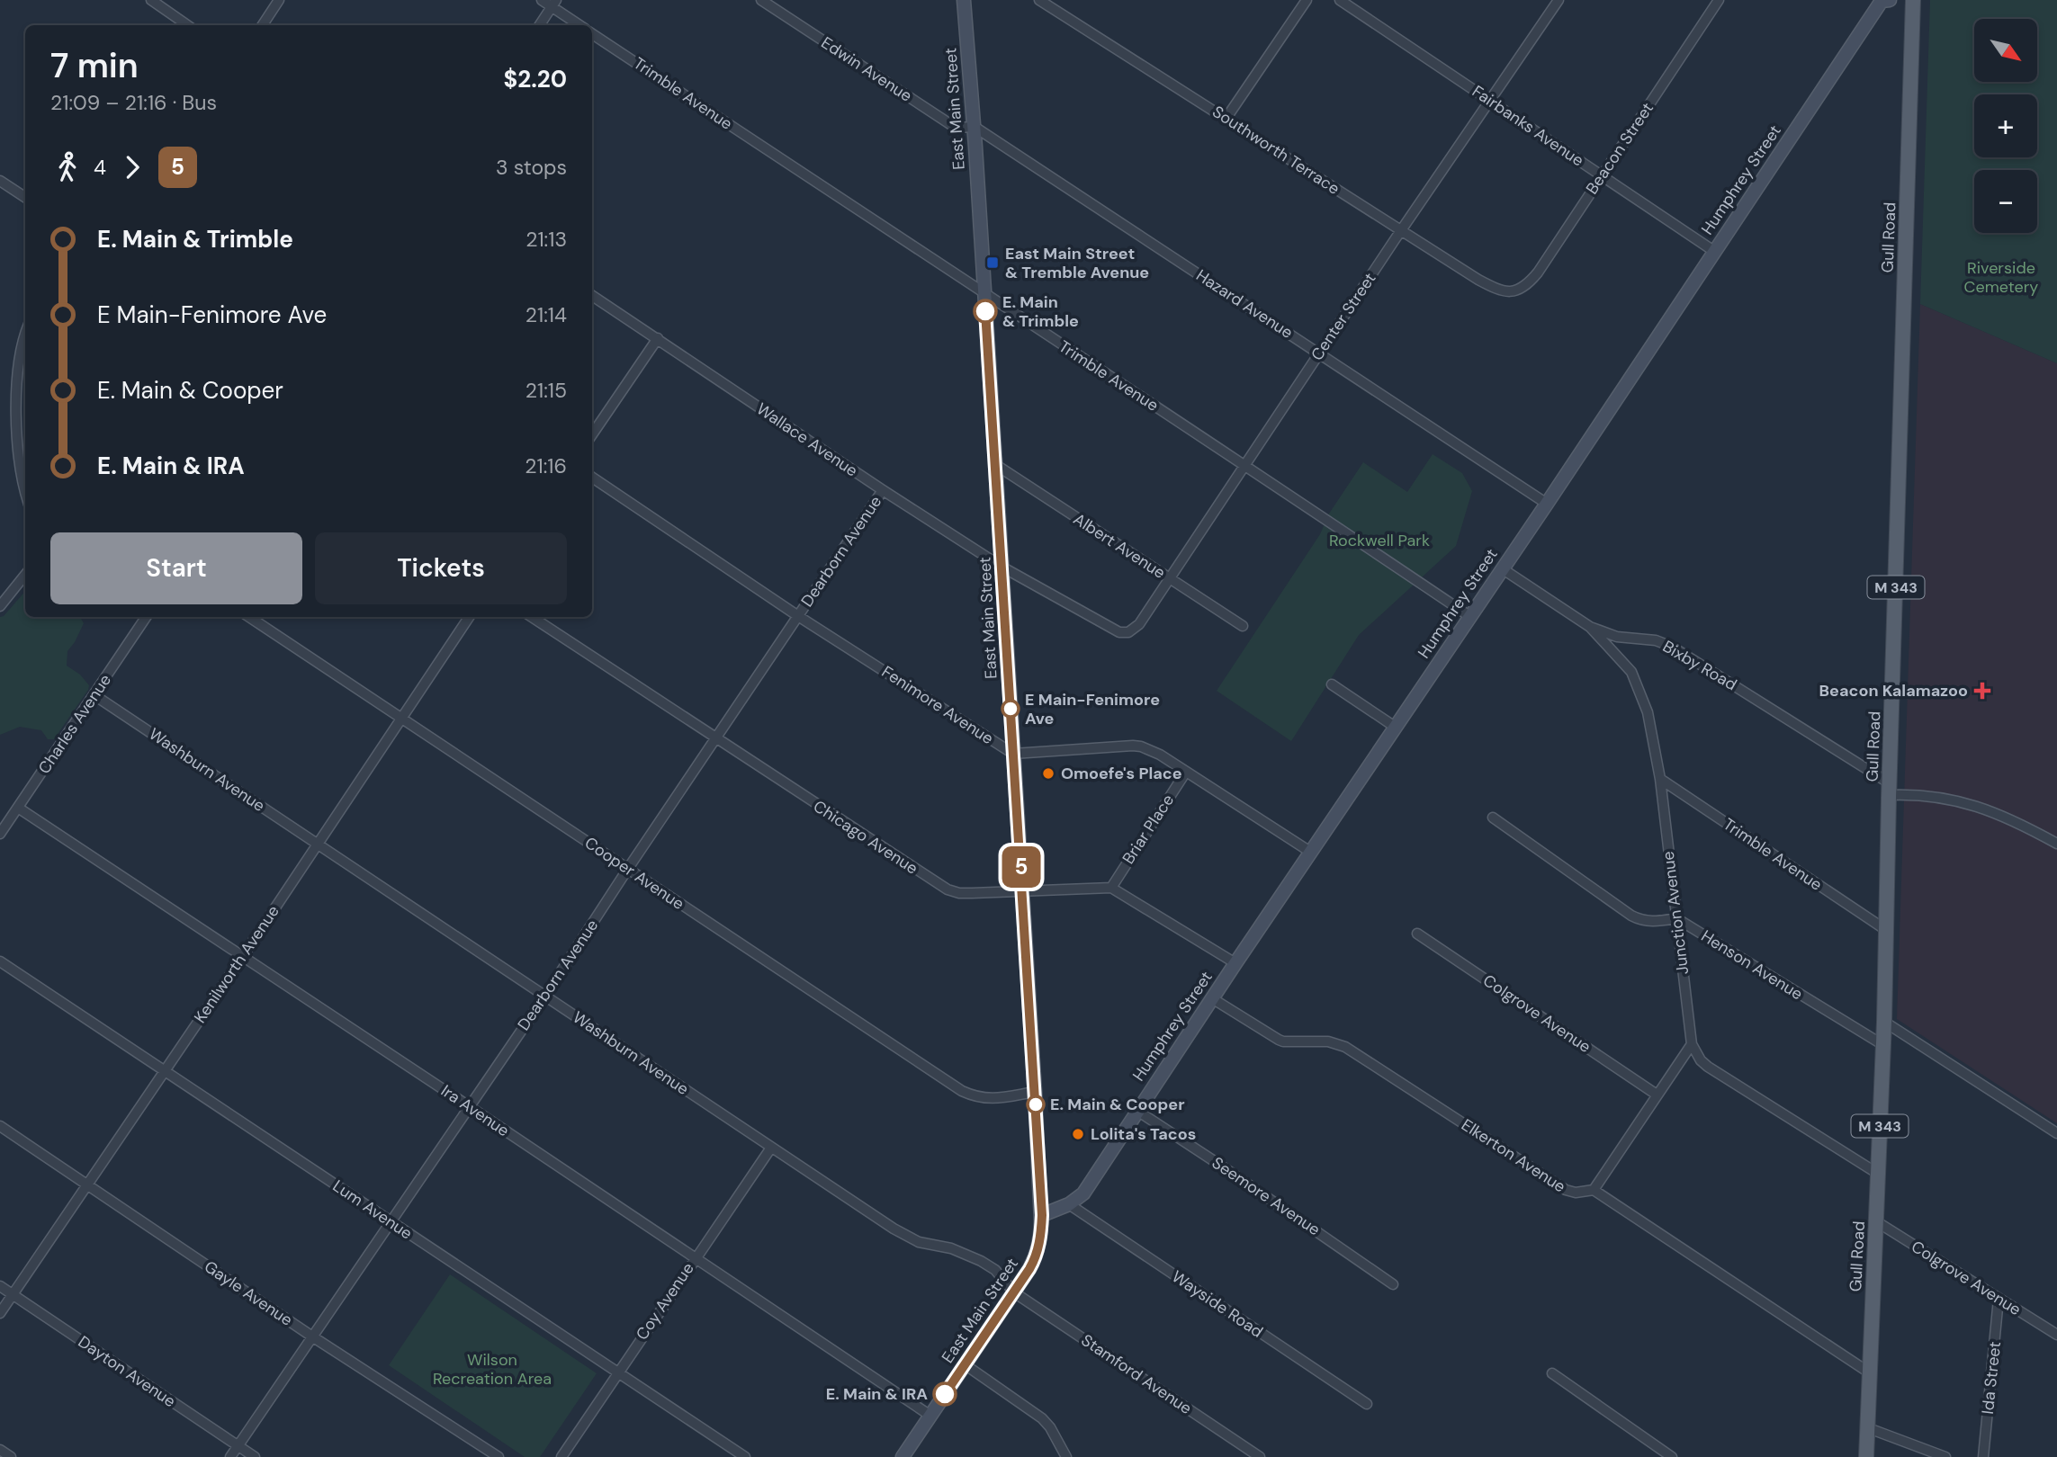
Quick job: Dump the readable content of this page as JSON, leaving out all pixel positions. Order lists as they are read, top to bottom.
{
  "streets": {
    "main road": ["Gull Road", "M 343"],
    "street": [
      "Edwin Avenue",
      "Trimble Avenue",
      "East Main Street",
      "Fairbanks Avenue",
      "Beacon Street",
      "Southworth Terrace",
      "Humphrey Street",
      "Hazard Avenue",
      "Center Street",
      "Wallace Avenue",
      "Albert Avenue",
      "Dearborn Avenue",
      "Bixby Road",
      "Fenimore Avenue",
      "Charles Avenue",
      "Washburn Avenue",
      "Briar Place",
      "Chicago Avenue",
      "Cooper Avenue",
      "Junction Avenue",
      "Kenilworth Avenue",
      "Henson Avenue",
      "Colgrove Avenue",
      "Ira Avenue",
      "Elkerton Avenue",
      "Seemore Avenue",
      "Lum Avenue",
      "Gayle Avenue",
      "Coy Avenue",
      "Wayside Road",
      "Dayton Avenue",
      "Stamford Avenue",
      "Ida Street"
    ]
  },
  "crossings": [
    ["Edwin Avenue", "East Main Street"],
    ["Edwin Avenue", "Hazard Avenue"],
    ["Trimble Avenue", "East Main Street"],
    ["Trimble Avenue", "Humphrey Street"],
    ["Trimble Avenue", "Gull Road"],
    ["Trimble Avenue", "Center Street"],
    ["Trimble Avenue", "Junction Avenue"],
    ["East Main Street", "Humphrey Street"],
    ["East Main Street", "Hazard Avenue"],
    ["East Main Street", "Wallace Avenue"],
    ["East Main Street", "Albert Avenue"],
    ["East Main Street", "Fenimore Avenue"],
    ["East Main Street", "Washburn Avenue"],
    ["East Main Street", "Chicago Avenue"],
    ["East Main Street", "Cooper Avenue"],
    ["East Main Street", "Ira Avenue"],
    ["East Main Street", "Stamford Avenue"],
    ["Fairbanks Avenue", "Beacon Street"],
    ["Fairbanks Avenue", "Humphrey Street"],
    ["Fairbanks Avenue", "Center Street"],
    ["Beacon Street", "Southworth Terrace"],
    ["Southworth Terrace", "Center Street"],
    ["Humphrey Street", "Hazard Avenue"],
    ["Humphrey Street", "Bixby Road"],
    ["Humphrey Street", "Elkerton Avenue"],
    ["Humphrey Street", "Seemore Avenue"],
    ["Humphrey Street", "Wayside Road"],
    ["Gull Road", "Bixby Road"],
    ["Gull Road", "Henson Avenue"],
    ["Gull Road", "Colgrove Avenue"],
    ["Hazard Avenue", "Center Street"],
    ["Center Street", "Wallace Avenue"],
    ["Center Street", "Albert Avenue"],
    ["Wallace Avenue", "Dearborn Avenue"],
    ["Dearborn Avenue", "Fenimore Avenue"],
    ["Dearborn Avenue", "Washburn Avenue"],
    ["Dearborn Avenue", "Chicago Avenue"],
    ["Dearborn Avenue", "Cooper Avenue"],
    ["Dearborn Avenue", "Ira Avenue"],
    ["Dearborn Avenue", "Lum Avenue"],
    ["Dearborn Avenue", "Gayle Avenue"],
    ["Dearborn Avenue", "Dayton Avenue"],
    ["Bixby Road", "Junction Avenue"],
    ["Charles Avenue", "Washburn Avenue"],
    ["Charles Avenue", "Ira Avenue"],
    ["Washburn Avenue", "Kenilworth Avenue"],
    ["Washburn Avenue", "Coy Avenue"],
    ["Washburn Avenue", "Stamford Avenue"],
    ["Briar Place", "Chicago Avenue"],
    ["Cooper Avenue", "Kenilworth Avenue"],
    ["Junction Avenue", "Henson Avenue"],
    ["Kenilworth Avenue", "Ira Avenue"],
    ["Kenilworth Avenue", "Lum Avenue"],
    ["Kenilworth Avenue", "Gayle Avenue"],
    ["Kenilworth Avenue", "Dayton Avenue"],
    ["Colgrove Avenue", "Ida Street"],
    ["Ira Avenue", "Coy Avenue"],
    ["Lum Avenue", "Coy Avenue"]
  ],
  "parks": ["Riverside Cemetery", "Rockwell Park", "Wilson Recreation Area"],
  "places": {
    "transit": ["East Main Street & Tremble Avenue"],
    "other": [
      "E. Main & Trimble",
      "E Main-Fenimore Ave",
      "Omoefe's Place",
      "E. Main & Cooper",
      "Lolita's Tacos",
      "E. Main & IRA"
    ],
    "health": ["Beacon Kalamazoo"]
  },
  "lines": ["bus line 5"],
  "north": "bottom right",
  "page": {
    "on_map": "5",
    "map_buttons": ["+", "−"],
    "heading": ["7 min", "21:09 – 21:16 · Bus", "$2.20"],
    "legs": ["4", "5", "3 stops"],
    "list": [
      {
        "name": "E. Main & Trimble",
        "value": "21:13"
      },
      {
        "name": "E Main-Fenimore Ave",
        "value": "21:14"
      },
      {
        "name": "E. Main & Cooper",
        "value": "21:15"
      },
      {
        "name": "E. Main & IRA",
        "value": "21:16"
      }
    ],
    "buttons": ["Start", "Tickets"]
  }
}
